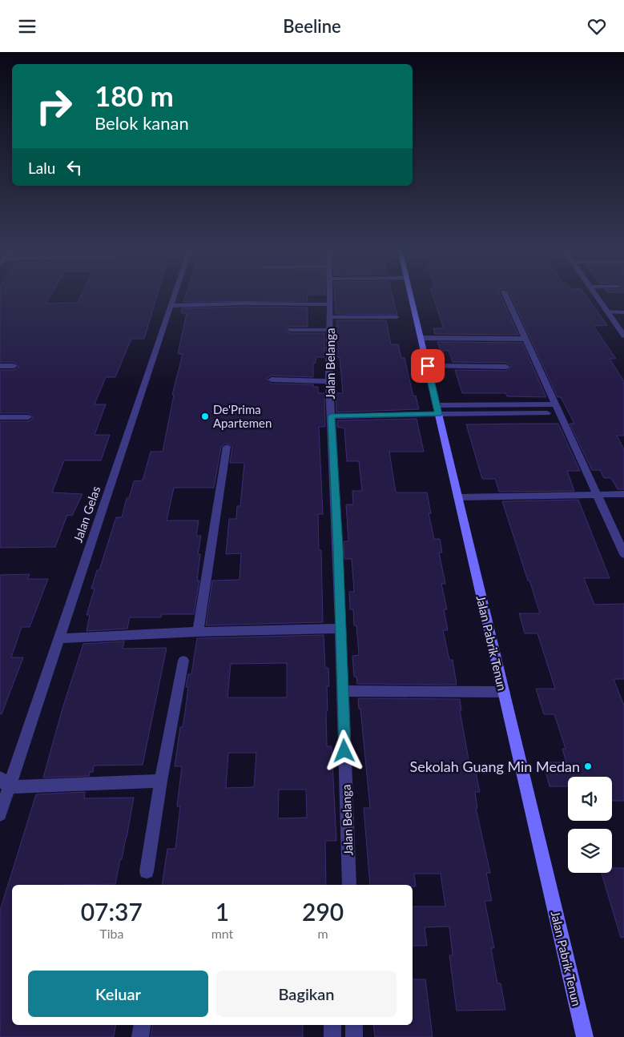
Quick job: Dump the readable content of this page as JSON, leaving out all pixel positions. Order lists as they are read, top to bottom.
{
  "streets": {
    "street": ["Jalan Belanga", "Jalan Gelas", "Jalan Pabrik Tenun"]
  },
  "places": ["De'Prima Apartemen", "Sekolah Guang Min Medan"],
  "page": {
    "header": "Beeline",
    "turn": ["180 m", "Belok kanan"],
    "then": "Lalu",
    "eta": [
      "07:37",
      "Tiba",
      "1",
      "mnt",
      "290",
      "m"
    ],
    "buttons": ["Keluar", "Bagikan"]
  }
}
